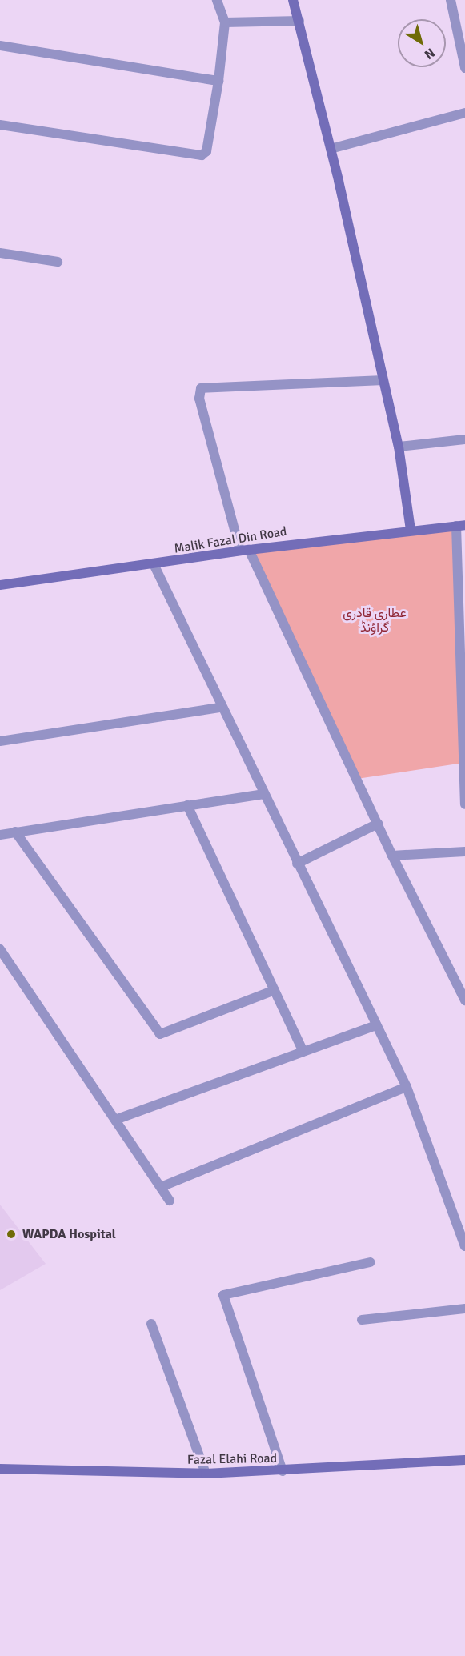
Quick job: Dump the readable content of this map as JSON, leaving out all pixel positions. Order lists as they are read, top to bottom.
{
  "streets": {
    "street": ["Malik Fazal Din Road", "Fazal Elahi Road"]
  },
  "parks": ["عطاری قادری گراؤنڈ"],
  "places": ["WAPDA Hospital"],
  "north": "bottom right"
}
